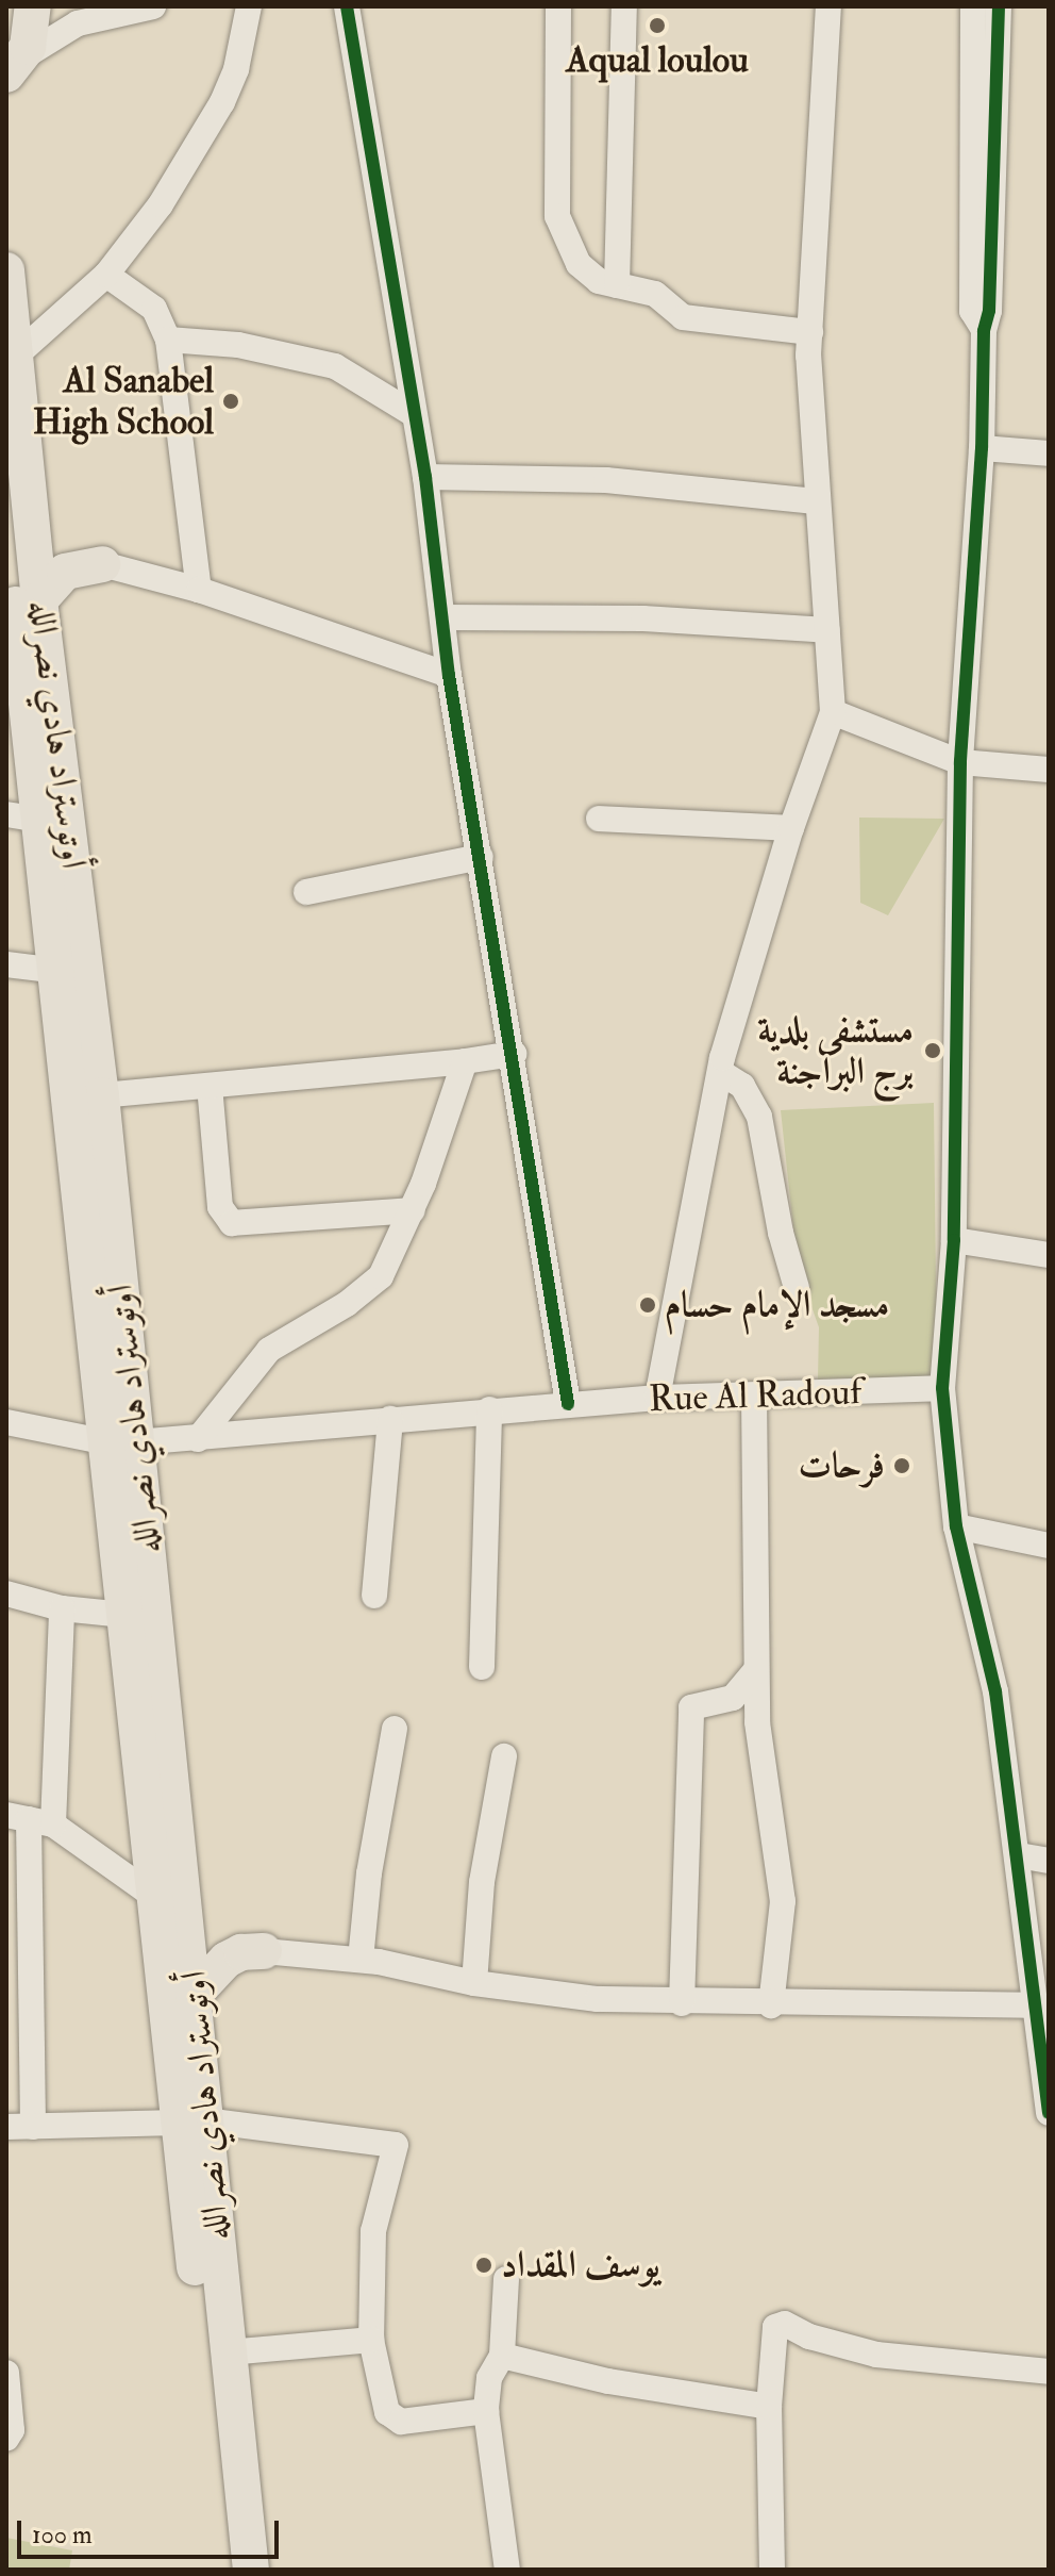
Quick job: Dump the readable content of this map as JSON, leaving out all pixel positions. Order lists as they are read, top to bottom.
{
  "streets": {
    "highway": ["أوتوستراد هادي نصرالله"],
    "street": ["Rue Al Radouf"]
  },
  "crossings": [
    ["أوتوستراد هادي نصرالله", "Rue Al Radouf"]
  ],
  "places": [
    "Aqual loulou",
    "Al Sanabel High School",
    "مستشفی بلدیة برج البراجنة",
    "مسجد الإمام حسام",
    "فرحات",
    "يوسف المقداد"
  ],
  "scale_bar": "100 m"
}
